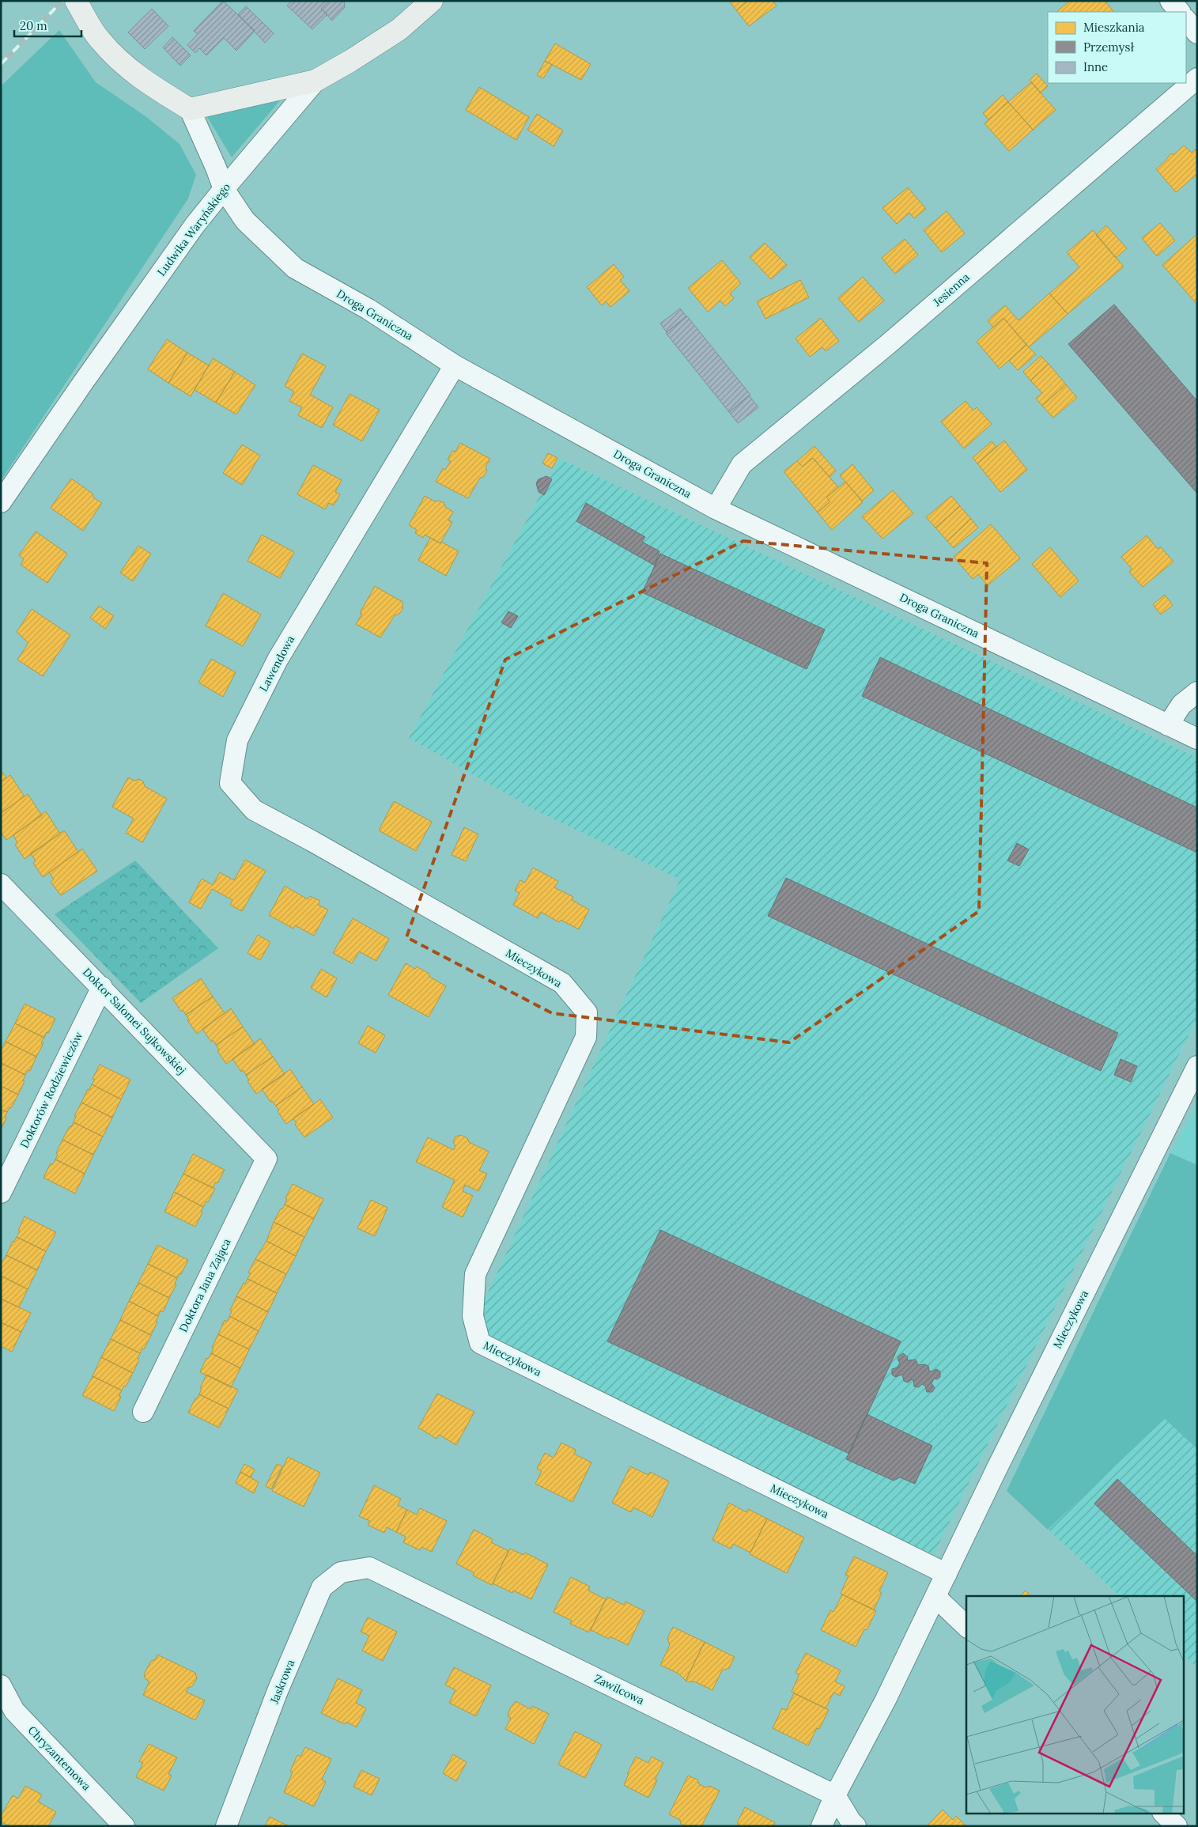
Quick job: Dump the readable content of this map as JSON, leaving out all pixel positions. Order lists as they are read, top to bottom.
{
  "streets": {
    "street": [
      "Ludwika Waryńskiego",
      "Jesienna",
      "Droga Graniczna",
      "Lawendowa",
      "Mieczykowa",
      "Doktor Salomei Sujkowskiej",
      "Doktorów Rodziewiczów",
      "Doktora Jana Zająca",
      "Jaskrowa",
      "Zawilcowa",
      "Chryzantemowa"
    ]
  },
  "crossings": [
    ["Ludwika Waryńskiego", "Droga Graniczna"],
    ["Jesienna", "Droga Graniczna"],
    ["Droga Graniczna", "Lawendowa"],
    ["Lawendowa", "Mieczykowa"],
    ["Mieczykowa", "Zawilcowa"],
    ["Doktor Salomei Sujkowskiej", "Doktorów Rodziewiczów"],
    ["Doktor Salomei Sujkowskiej", "Doktora Jana Zająca"],
    ["Jaskrowa", "Zawilcowa"]
  ],
  "legend": ["Mieszkania", "Przemysł", "Inne"],
  "scale_bar": "20 m"
}
